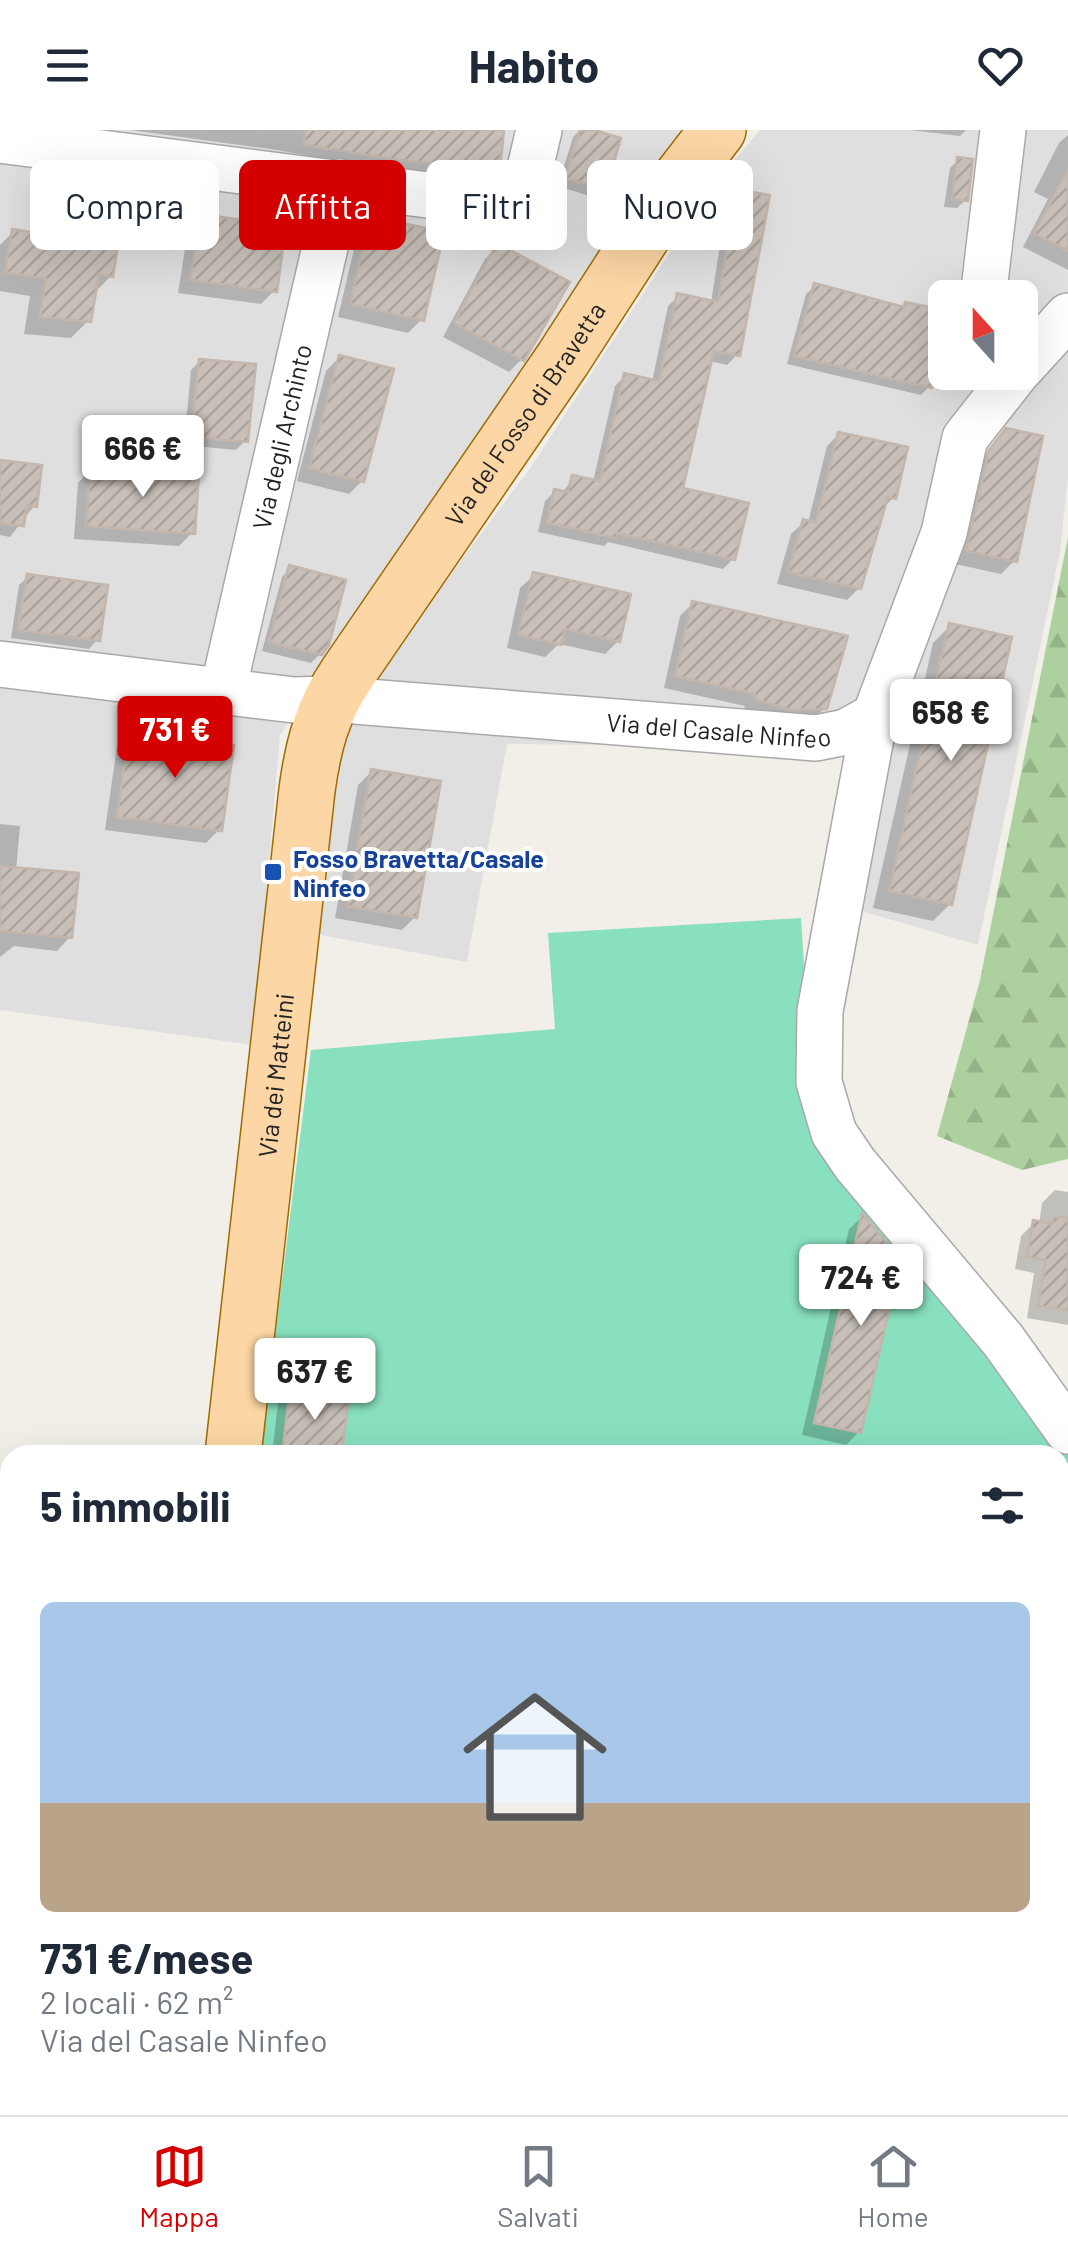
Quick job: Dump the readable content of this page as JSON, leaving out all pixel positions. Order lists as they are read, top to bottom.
{
  "streets": {
    "main road": ["Via del Fosso di Bravetta", "Via dei Matteini"],
    "street": ["Via degli Archinto", "Via del Casale Ninfeo"]
  },
  "crossings": [
    ["Via del Fosso di Bravetta", "Via del Casale Ninfeo"],
    ["Via del Fosso di Bravetta", "Via dei Matteini"],
    ["Via degli Archinto", "Via del Casale Ninfeo"],
    ["Via del Casale Ninfeo", "Via dei Matteini"]
  ],
  "places": {
    "transit": ["Fosso Bravetta/Casale Ninfeo"]
  },
  "north": "top",
  "page": {
    "header": "Habito",
    "chip": [
      "Compra",
      "Affitta",
      "Filtri",
      "Nuovo"
    ],
    "price": [
      "666 €",
      "658 €",
      "731 €",
      "724 €",
      "637 €"
    ],
    "heading": "5 immobili",
    "list": [
      {
        "name": "731 €/mese",
        "note": "2 locali · 62 m² · Via del Casale Ninfeo"
      }
    ],
    "tabs": ["Mappa", "Salvati", "Home"]
  }
}
